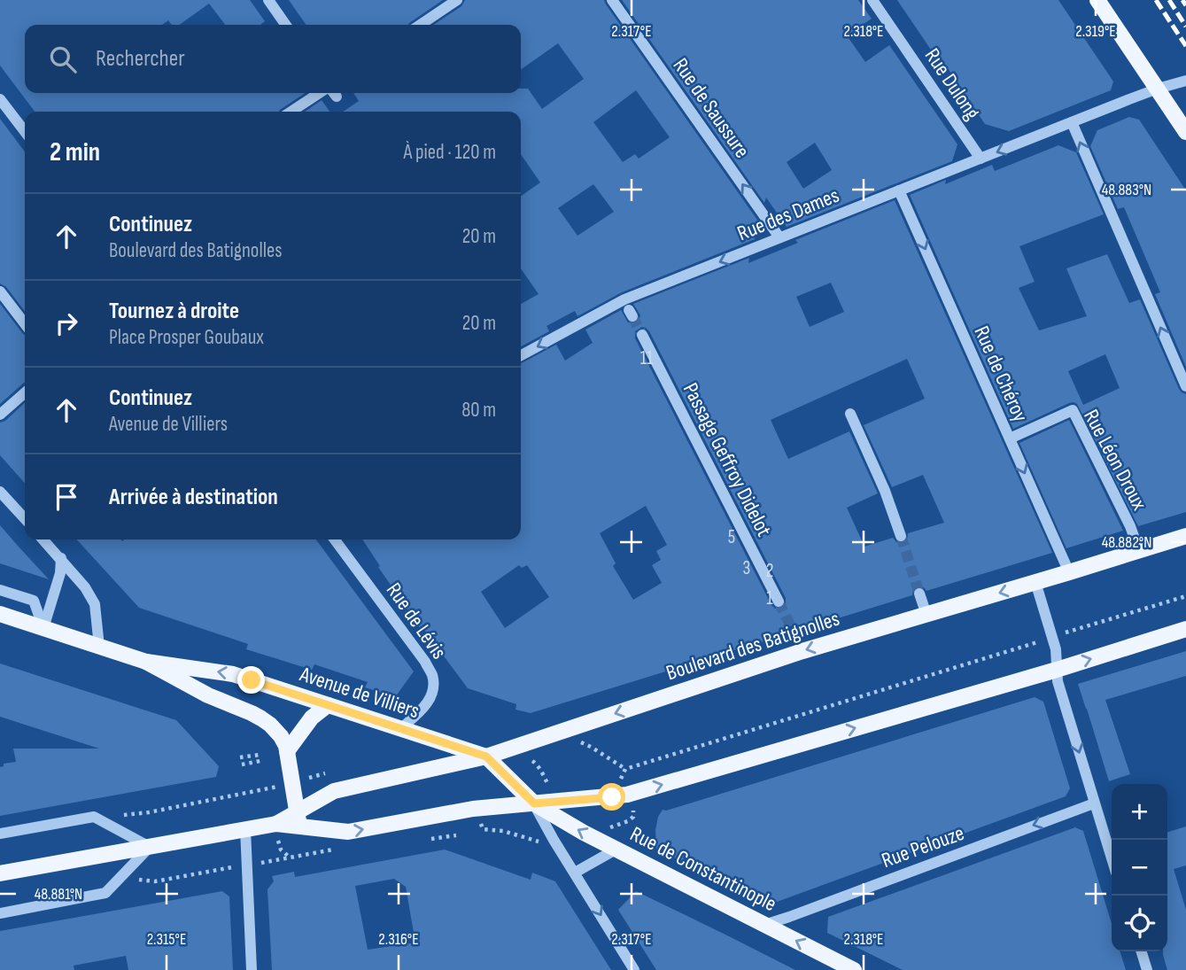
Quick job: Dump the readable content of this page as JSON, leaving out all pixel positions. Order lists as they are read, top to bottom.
{
  "streets": {
    "main road": ["Boulevard des Batignolles", "Avenue de Villiers", "Rue de Constantinople"],
    "street": [
      "Rue Dulong",
      "Rue de Saussure",
      "Rue des Dames",
      "Rue de Chéroy",
      "Passage Geffroy Didelot",
      "Rue Léon Droux",
      "Rue de Lévis",
      "Rue Pelouze"
    ]
  },
  "crossings": [
    ["Rue Dulong", "Rue des Dames"],
    ["Rue de Saussure", "Rue des Dames"],
    ["Rue des Dames", "Rue de Chéroy"],
    ["Rue de Chéroy", "Rue Léon Droux"],
    ["Rue de Chéroy", "Boulevard des Batignolles"],
    ["Rue Léon Droux", "Boulevard des Batignolles"],
    ["Rue de Lévis", "Avenue de Villiers"],
    ["Boulevard des Batignolles", "Avenue de Villiers"],
    ["Boulevard des Batignolles", "Rue de Constantinople"],
    ["Avenue de Villiers", "Rue de Constantinople"],
    ["Rue Pelouze", "Rue de Constantinople"]
  ],
  "one_way": [
    "Rue de Saussure",
    "Rue des Dames",
    "Rue de Chéroy",
    "Rue Pelouze",
    "Rue de Constantinople"
  ],
  "house_numbers": [
    "11",
    "5",
    "3",
    "2",
    "1"
  ],
  "page": {
    "search": "Rechercher",
    "heading": ["2 min", "À pied · 120 m"],
    "list": [
      ["Continuez", "Boulevard des Batignolles", "20 m"],
      ["Tournez à droite", "Place Prosper Goubaux", "20 m"],
      ["Continuez", "Avenue de Villiers", "80 m"],
      "Arrivée à destination"
    ],
    "map_buttons": ["+", "−"]
  },
  "coordinates": [
    "2.317°E",
    "2.318°E",
    "2.319°E",
    "48.883°N",
    "48.882°N",
    "48.881°N",
    "2.315°E",
    "2.316°E"
  ]
}
